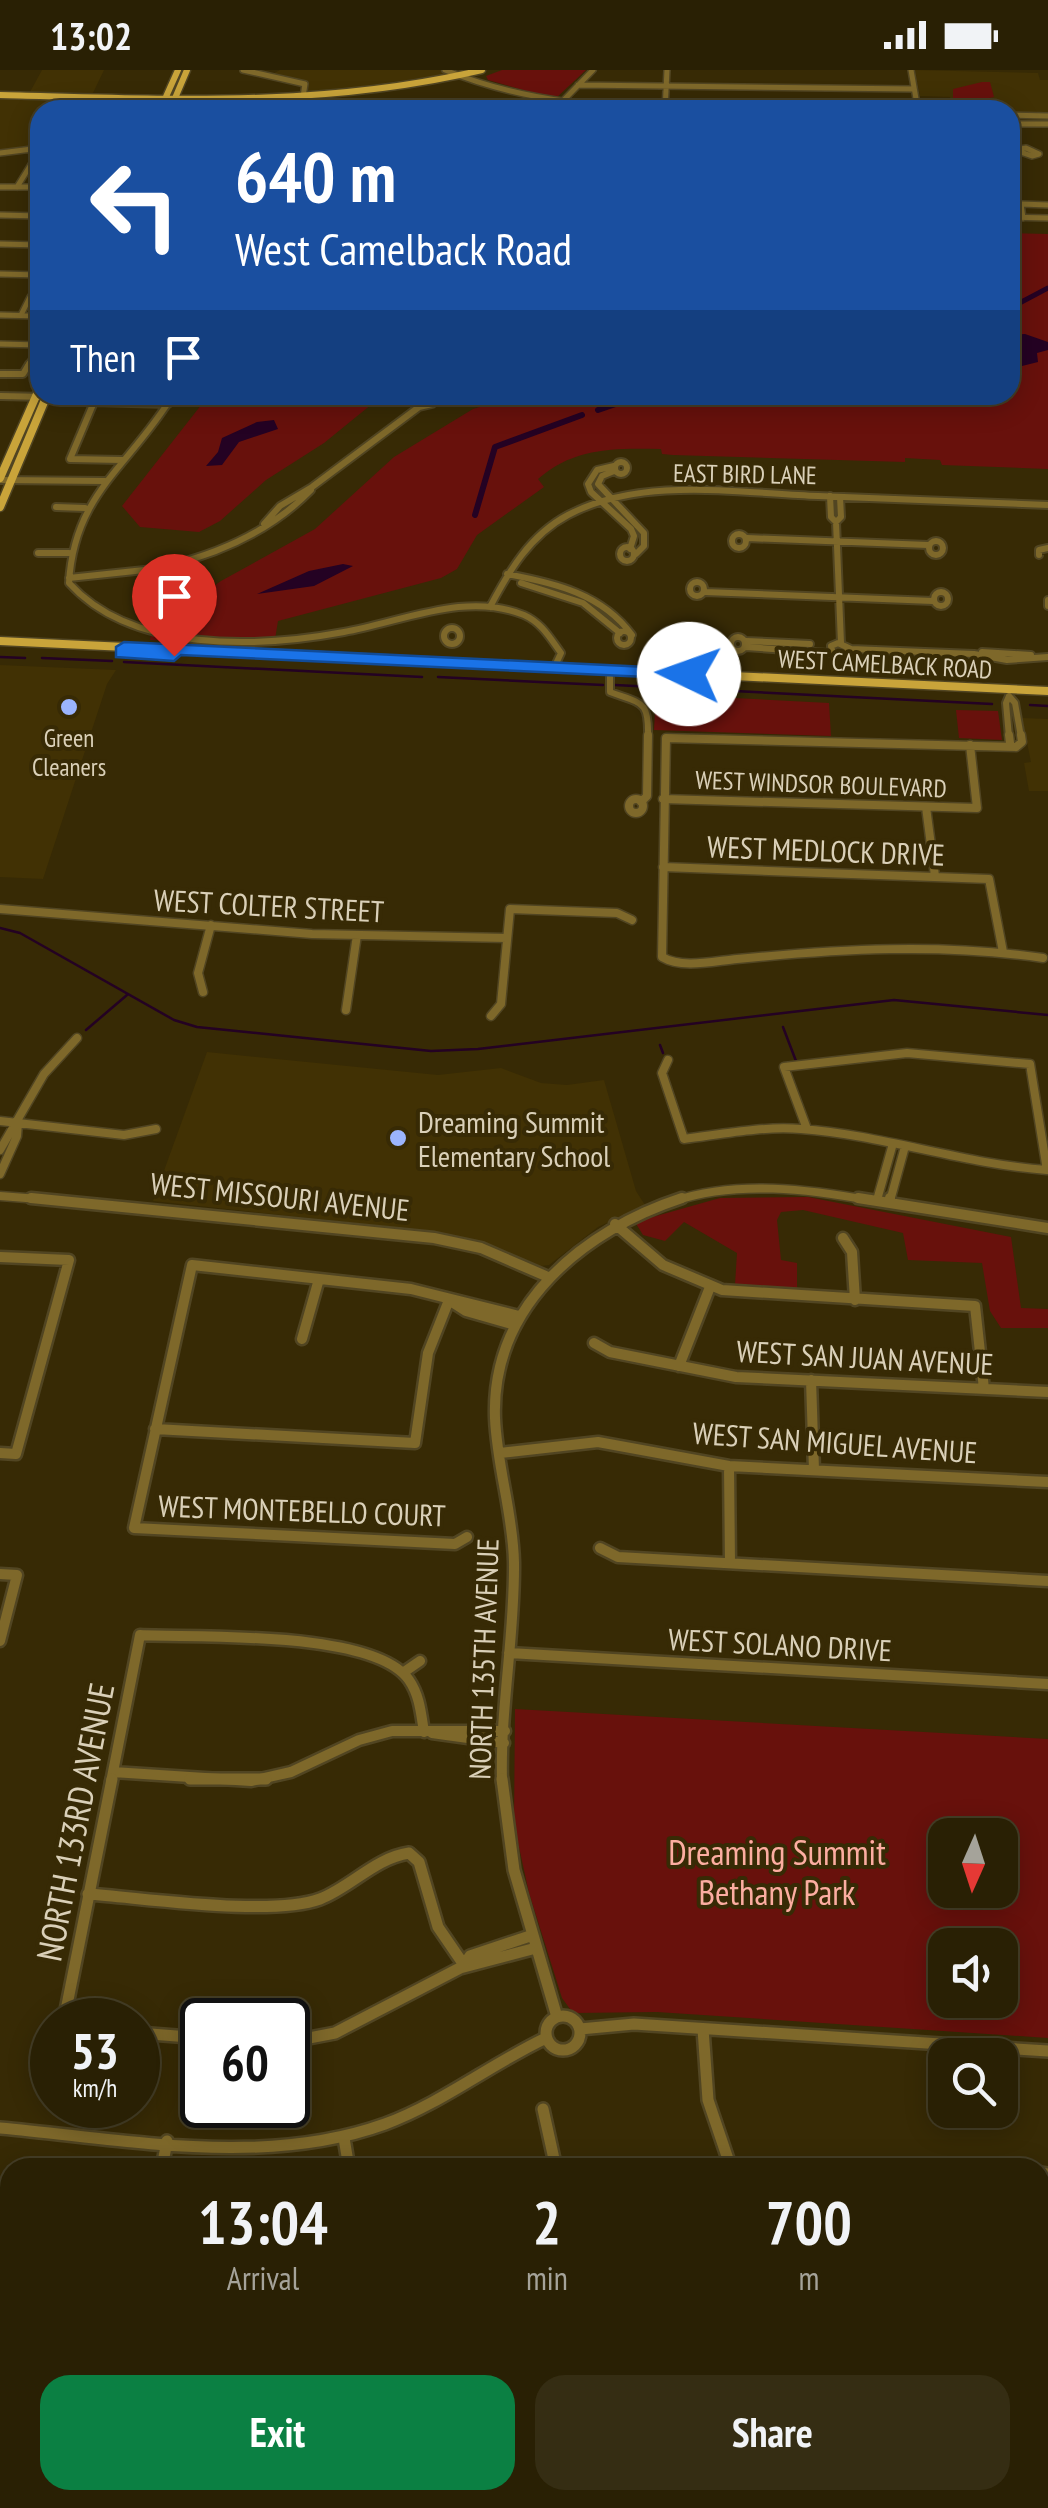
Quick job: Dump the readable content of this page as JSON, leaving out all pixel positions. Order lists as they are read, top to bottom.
{
  "streets": {
    "main road": ["WEST CAMELBACK ROAD"],
    "street": [
      "EAST BIRD LANE",
      "WEST WINDSOR BOULEVARD",
      "WEST MEDLOCK DRIVE",
      "WEST COLTER STREET",
      "WEST MISSOURI AVENUE",
      "WEST SAN JUAN AVENUE",
      "WEST SAN MIGUEL AVENUE",
      "WEST MONTEBELLO COURT",
      "WEST SOLANO DRIVE",
      "NORTH 135TH AVENUE",
      "NORTH 133RD AVENUE"
    ]
  },
  "crossings": [
    ["WEST MISSOURI AVENUE", "NORTH 135TH AVENUE"],
    ["WEST SAN MIGUEL AVENUE", "NORTH 135TH AVENUE"],
    ["WEST SOLANO DRIVE", "NORTH 135TH AVENUE"]
  ],
  "parks": ["Dreaming Summit Bethany Park"],
  "places": ["Green Cleaners", "Dreaming Summit Elementary School"],
  "north": "bottom",
  "page": {
    "status": "13:02",
    "turn": ["640 m", "West Camelback Road"],
    "then": "Then",
    "speed": "53 km/h",
    "limit": "60",
    "eta": [
      "13:04",
      "Arrival",
      "2",
      "min",
      "700",
      "m"
    ],
    "buttons": ["Exit", "Share"]
  }
}
